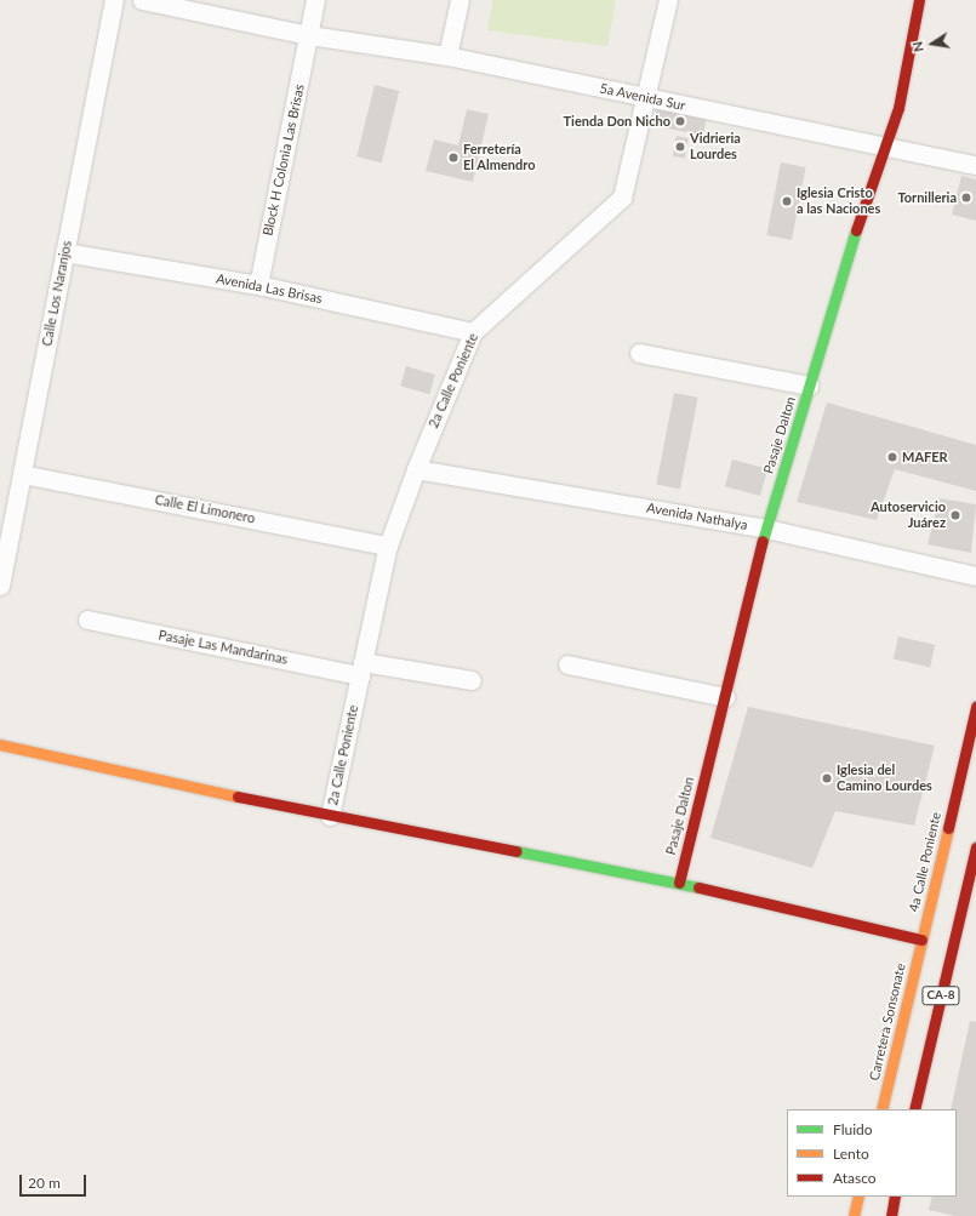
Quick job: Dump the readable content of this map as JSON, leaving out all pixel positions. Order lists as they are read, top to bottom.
{
  "streets": {
    "main road": [
      "Pasaje Dalton",
      "4a Calle Poniente",
      "CA-8",
      "Carretera Sonsonate"
    ],
    "street": [
      "5a Avenida Sur",
      "Block H Colonia Las Brisas",
      "Avenida Las Brisas",
      "Calle Los Naranjos",
      "2a Calle Poniente",
      "Calle El Limonero",
      "Avenida Nathalya",
      "Pasaje Las Mandarinas"
    ]
  },
  "crossings": [
    ["5a Avenida Sur", "Block H Colonia Las Brisas"],
    ["5a Avenida Sur", "2a Calle Poniente"],
    ["5a Avenida Sur", "Pasaje Dalton"],
    ["Block H Colonia Las Brisas", "Avenida Las Brisas"],
    ["Avenida Las Brisas", "Calle Los Naranjos"],
    ["Avenida Las Brisas", "2a Calle Poniente"],
    ["Calle Los Naranjos", "Calle El Limonero"],
    ["2a Calle Poniente", "Calle El Limonero"],
    ["2a Calle Poniente", "Avenida Nathalya"],
    ["2a Calle Poniente", "Pasaje Las Mandarinas"],
    ["Pasaje Dalton", "Avenida Nathalya"],
    ["4a Calle Poniente", "Carretera Sonsonate"]
  ],
  "places": [
    "Tienda Don Nicho",
    "Vidrieria Lourdes",
    "Ferretería El Almendro",
    "Tornilleria",
    "Iglesia Cristo a las Naciones",
    "MAFER",
    "Autoservicio Juárez",
    "Iglesia del Camino Lourdes"
  ],
  "legend": ["Fluido", "Lento", "Atasco"],
  "scale_bar": "20 m",
  "north": "left"
}
